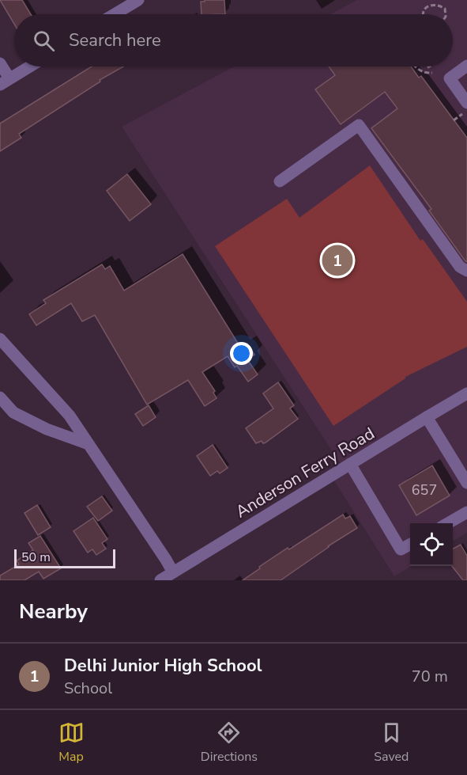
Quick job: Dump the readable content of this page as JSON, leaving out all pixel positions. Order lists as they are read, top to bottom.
{
  "streets": {
    "street": ["Anderson Ferry Road"]
  },
  "house_numbers": ["657"],
  "scale_bar": "50 m",
  "page": {
    "search": "Search here",
    "pins": "1",
    "scale": "50 m",
    "heading": "Nearby",
    "list": [
      {
        "mark": "1",
        "name": "Delhi Junior High School",
        "note": "School",
        "value": "70 m"
      }
    ],
    "nav": ["Map", "Directions", "Saved"]
  }
}
